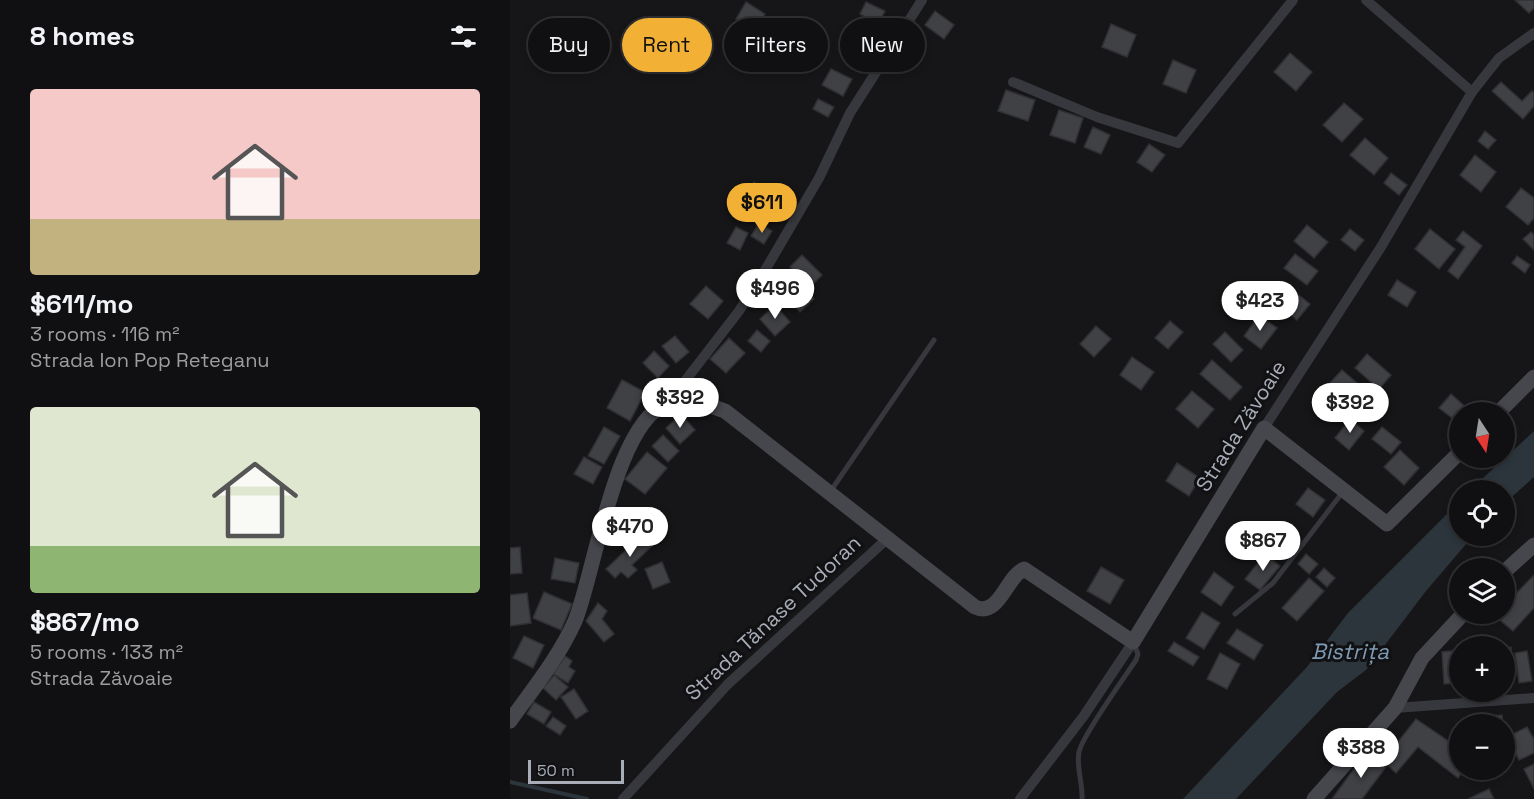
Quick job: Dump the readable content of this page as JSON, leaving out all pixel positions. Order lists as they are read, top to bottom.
{
  "streets": {
    "street": ["Strada Zăvoaie", "Strada Tănase Tudoran"]
  },
  "crossings": [
    ["Strada Zăvoaie", "Strada Tănase Tudoran"]
  ],
  "water": ["Bistrița"],
  "scale_bar": "50 m",
  "north": "bottom",
  "page": {
    "heading": "8 homes",
    "chip": [
      "Buy",
      "Rent",
      "Filters",
      "New"
    ],
    "list": [
      {
        "name": "$611/mo",
        "note": "3 rooms · 116 m² · Strada Ion Pop Reteganu"
      },
      {
        "name": "$867/mo",
        "note": "5 rooms · 133 m² · Strada Zăvoaie"
      }
    ],
    "price": [
      "$611",
      "$496",
      "$423",
      "$392",
      "$392",
      "$470",
      "$867",
      "$388"
    ],
    "map_buttons": ["+", "−"],
    "scale": "50 m"
  }
}
